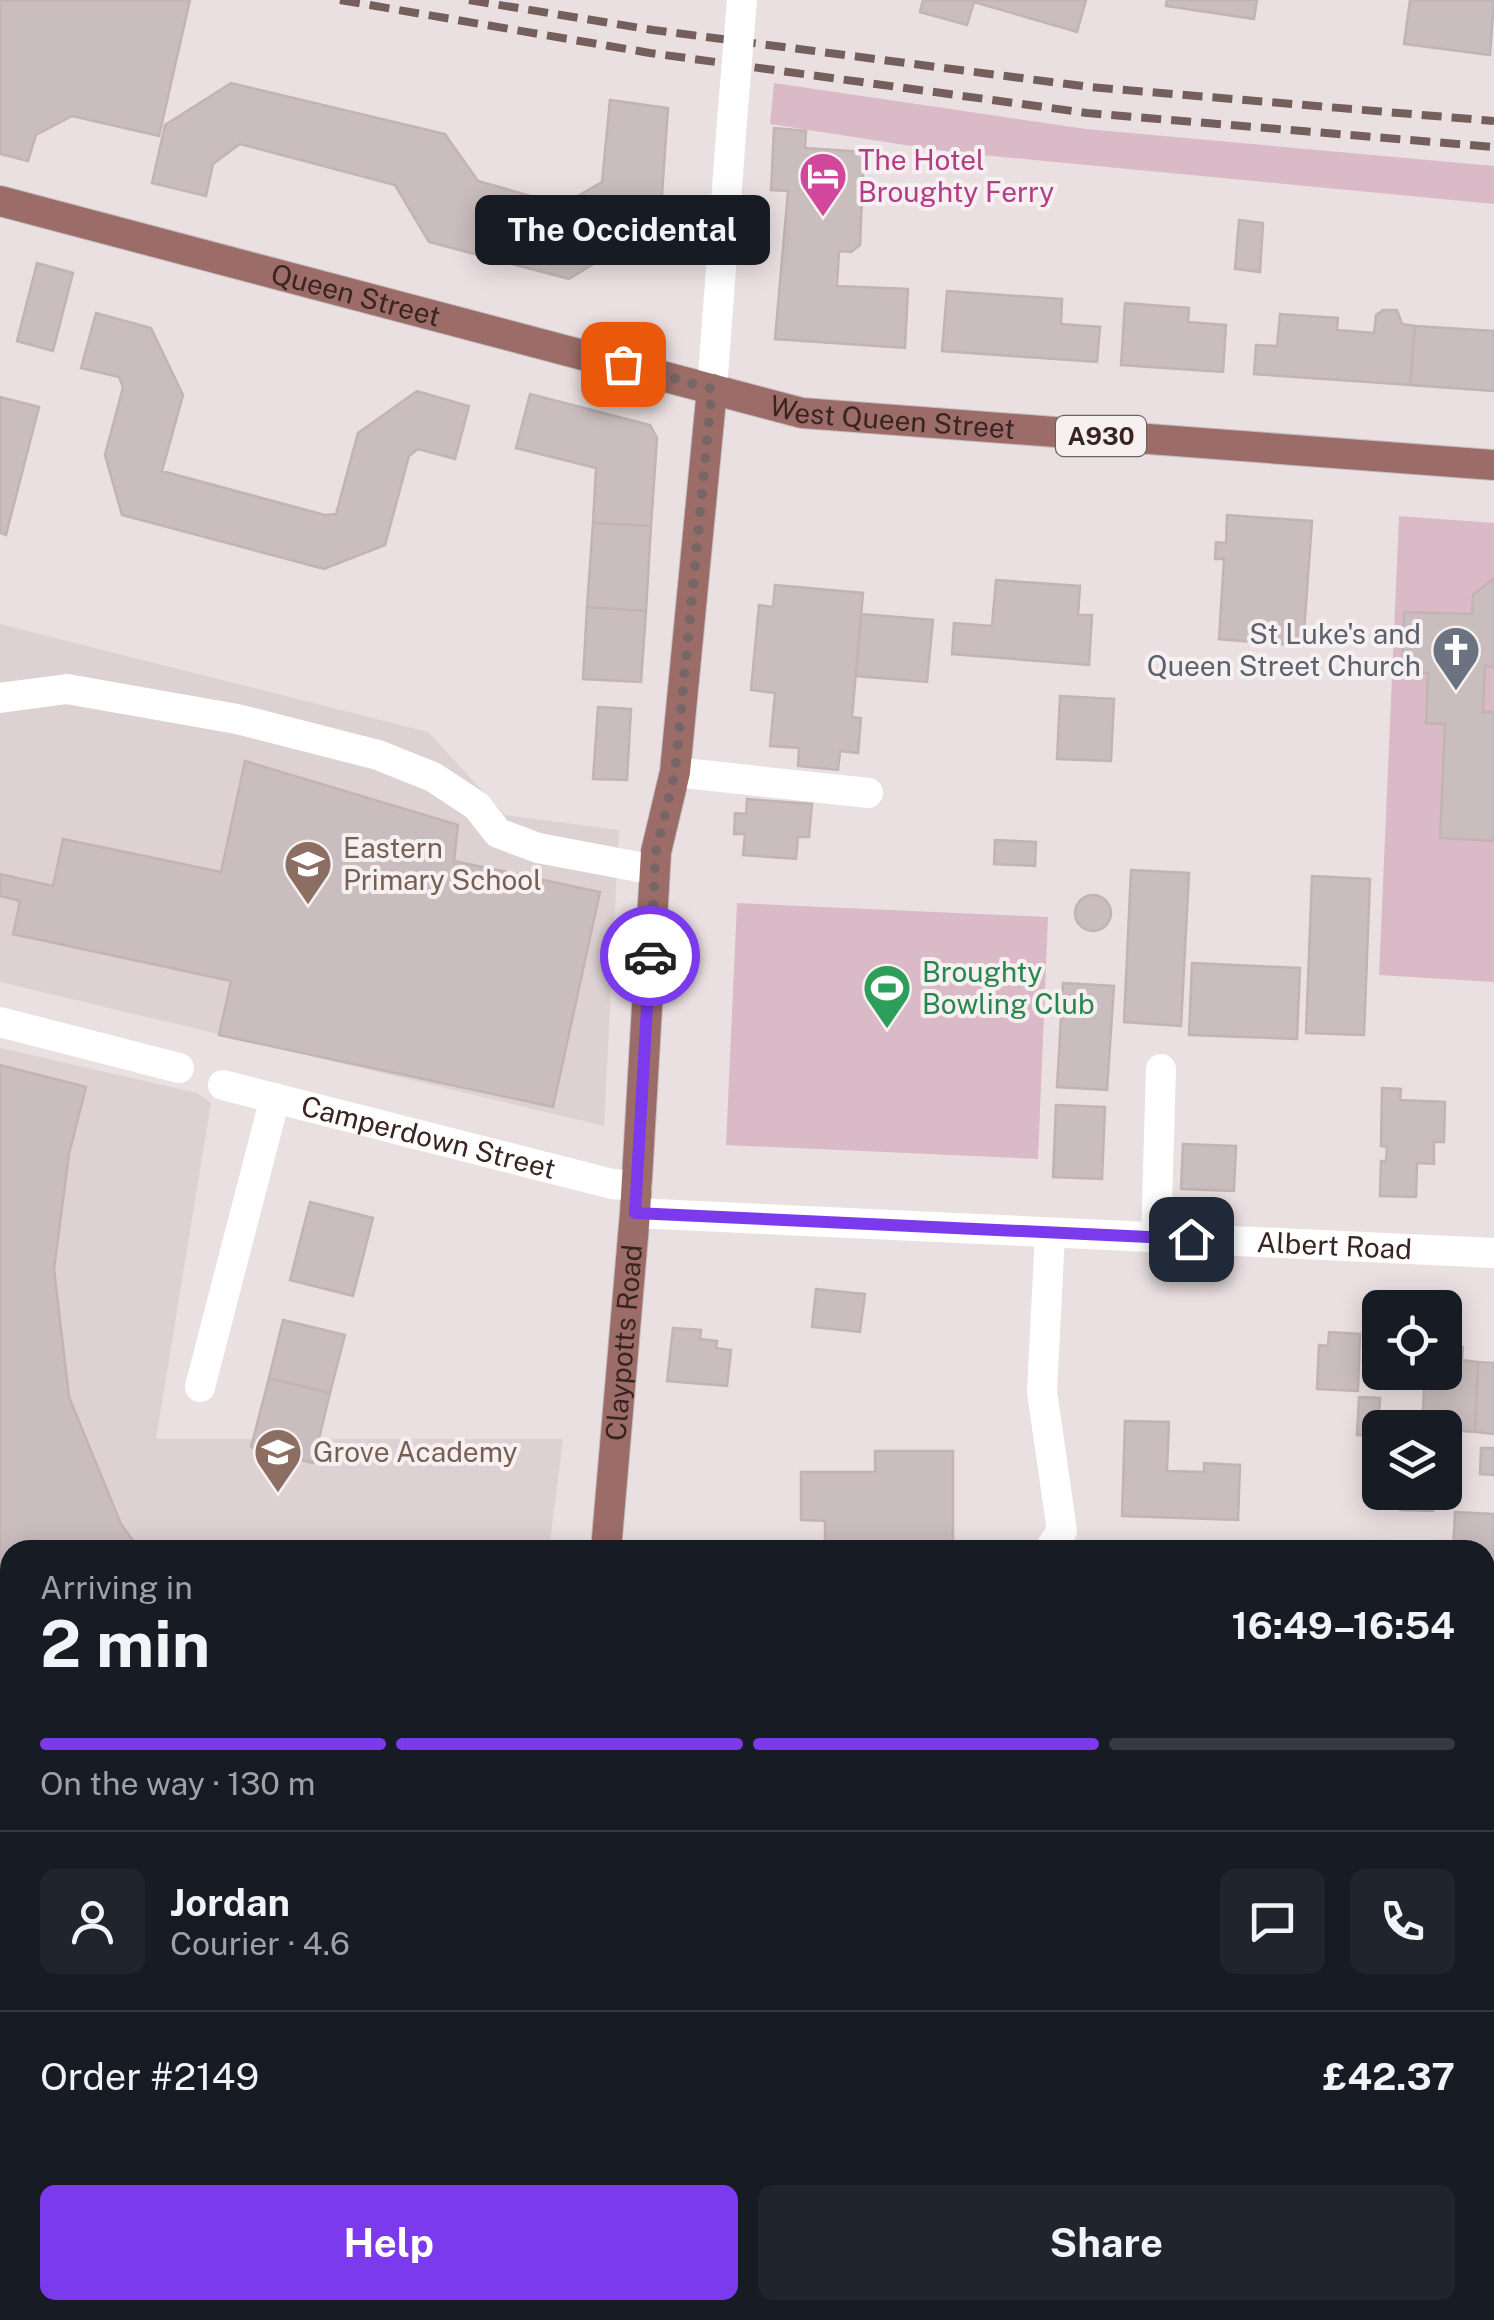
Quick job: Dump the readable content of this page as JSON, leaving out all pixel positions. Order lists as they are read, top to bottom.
{
  "streets": {
    "main road": [
      "Queen Street",
      "West Queen Street",
      "A930",
      "Claypotts Road"
    ],
    "street": ["Camperdown Street", "Albert Road"]
  },
  "crossings": [
    ["Queen Street", "West Queen Street"],
    ["Queen Street", "Claypotts Road"],
    ["West Queen Street", "Claypotts Road"],
    ["Camperdown Street", "Albert Road"],
    ["Camperdown Street", "Claypotts Road"],
    ["Albert Road", "Claypotts Road"]
  ],
  "places": {
    "hotel": ["The Hotel Broughty Ferry"],
    "other": ["The Occidental"],
    "church": ["St Luke's and Queen Street Church"],
    "school or university": ["Eastern Primary School", "Grove Academy"],
    "sports": ["Broughty Bowling Club"]
  },
  "page": {
    "bubble": "The Occidental",
    "heading": ["2 min", "Arriving in", "16:49–16:54"],
    "panel": [
      "Jordan",
      "Courier · 4.6",
      "Order #2149",
      "£42.37"
    ],
    "bar": "On the way · 130 m",
    "buttons": ["Help", "Share"]
  }
}
